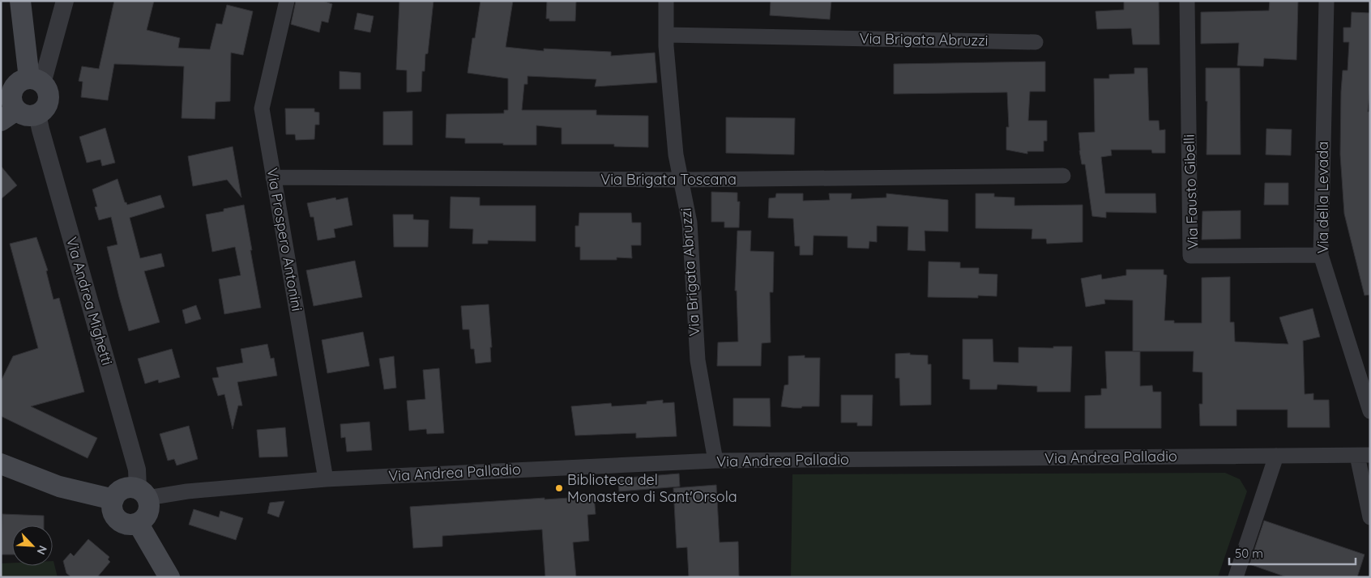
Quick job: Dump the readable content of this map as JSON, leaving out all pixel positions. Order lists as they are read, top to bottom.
{
  "streets": {
    "street": [
      "Via Brigata Abruzzi",
      "Via Brigata Toscana",
      "Via Fausto Gibelli",
      "Via della Levada",
      "Via Prospero Antonini",
      "Via Andrea Mighetti",
      "Via Andrea Palladio"
    ]
  },
  "crossings": [
    ["Via Brigata Abruzzi", "Via Brigata Toscana"],
    ["Via Brigata Abruzzi", "Via Andrea Palladio"],
    ["Via Brigata Toscana", "Via Prospero Antonini"],
    ["Via Fausto Gibelli", "Via della Levada"],
    ["Via Prospero Antonini", "Via Andrea Palladio"],
    ["Via Andrea Mighetti", "Via Andrea Palladio"]
  ],
  "places": ["Biblioteca del Monastero di Sant'Orsola"],
  "scale_bar": "50 m",
  "north": "bottom right"
}
